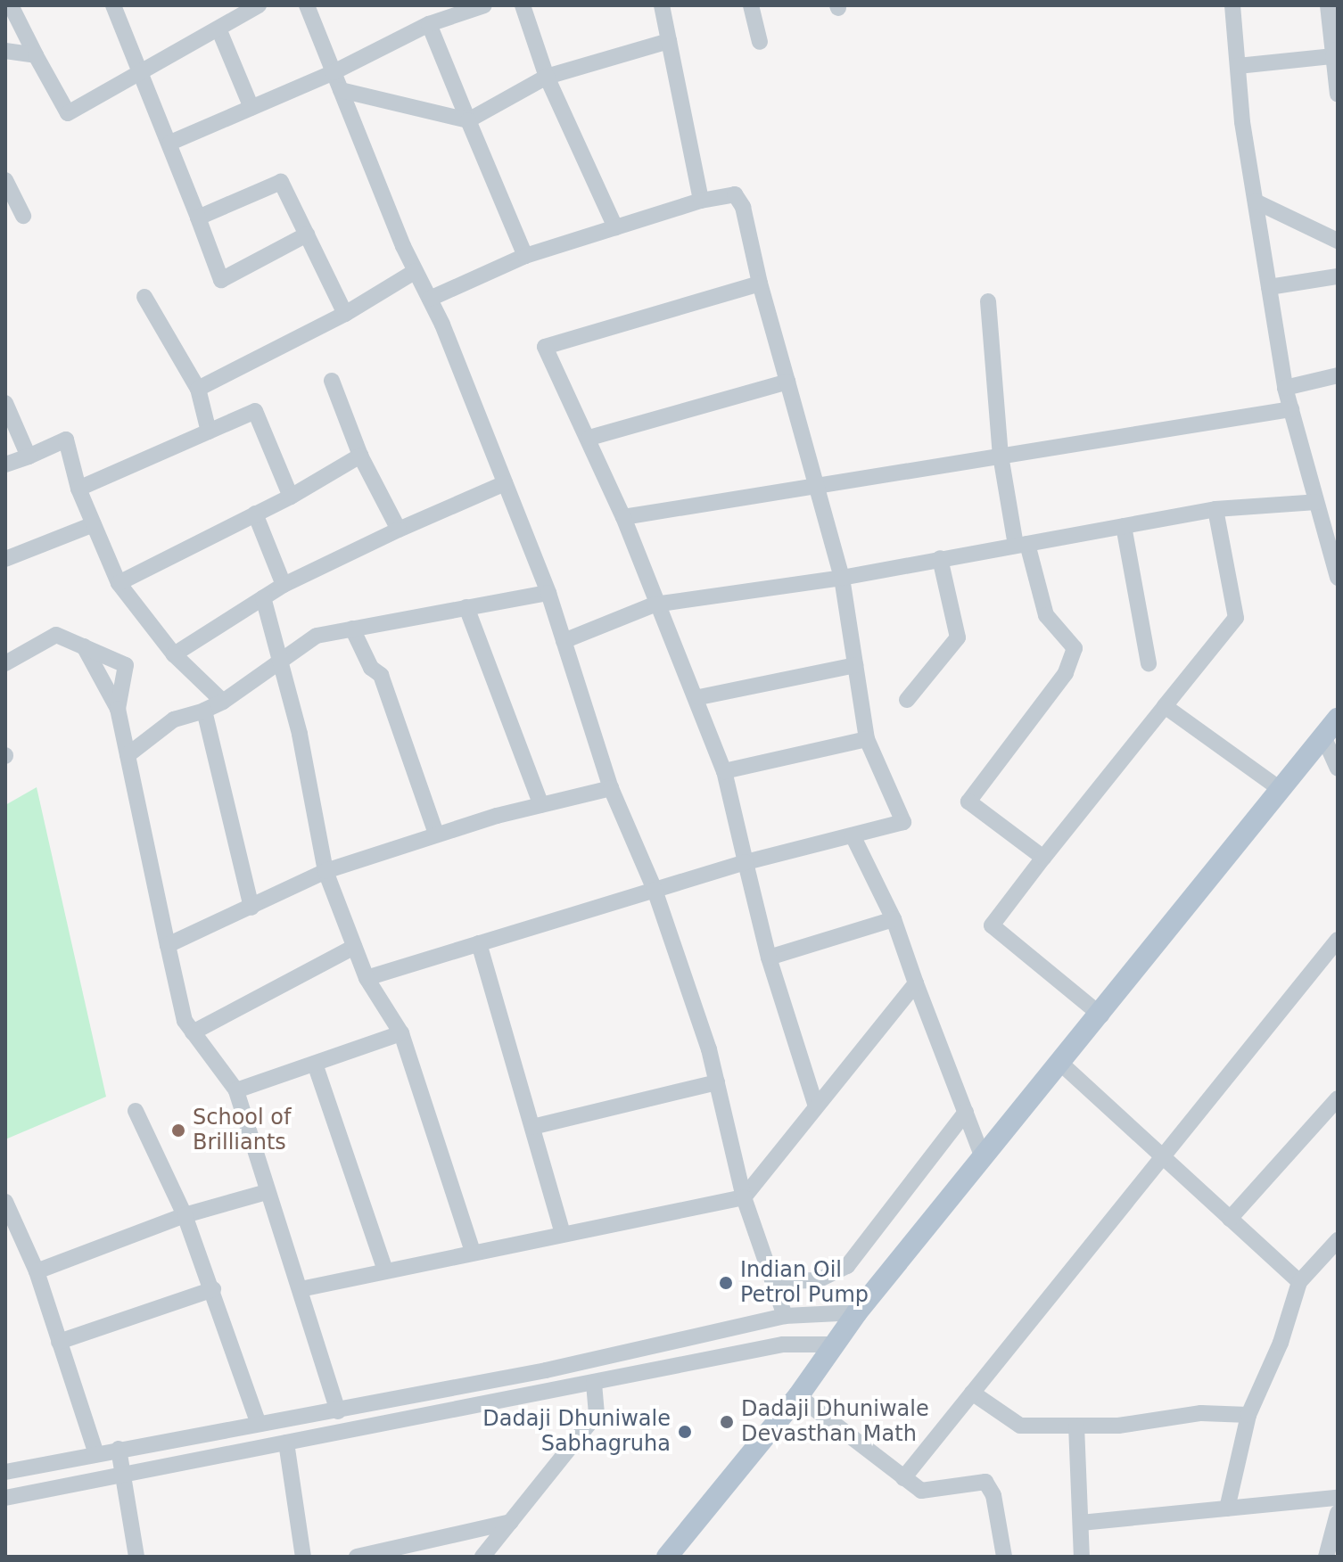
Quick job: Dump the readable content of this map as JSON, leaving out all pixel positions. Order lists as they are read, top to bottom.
{
  "places": [
    "School of Brilliants",
    "Indian Oil Petrol Pump",
    "Dadaji Dhuniwale Devasthan Math",
    "Dadaji Dhuniwale Sabhagruha"
  ]
}
